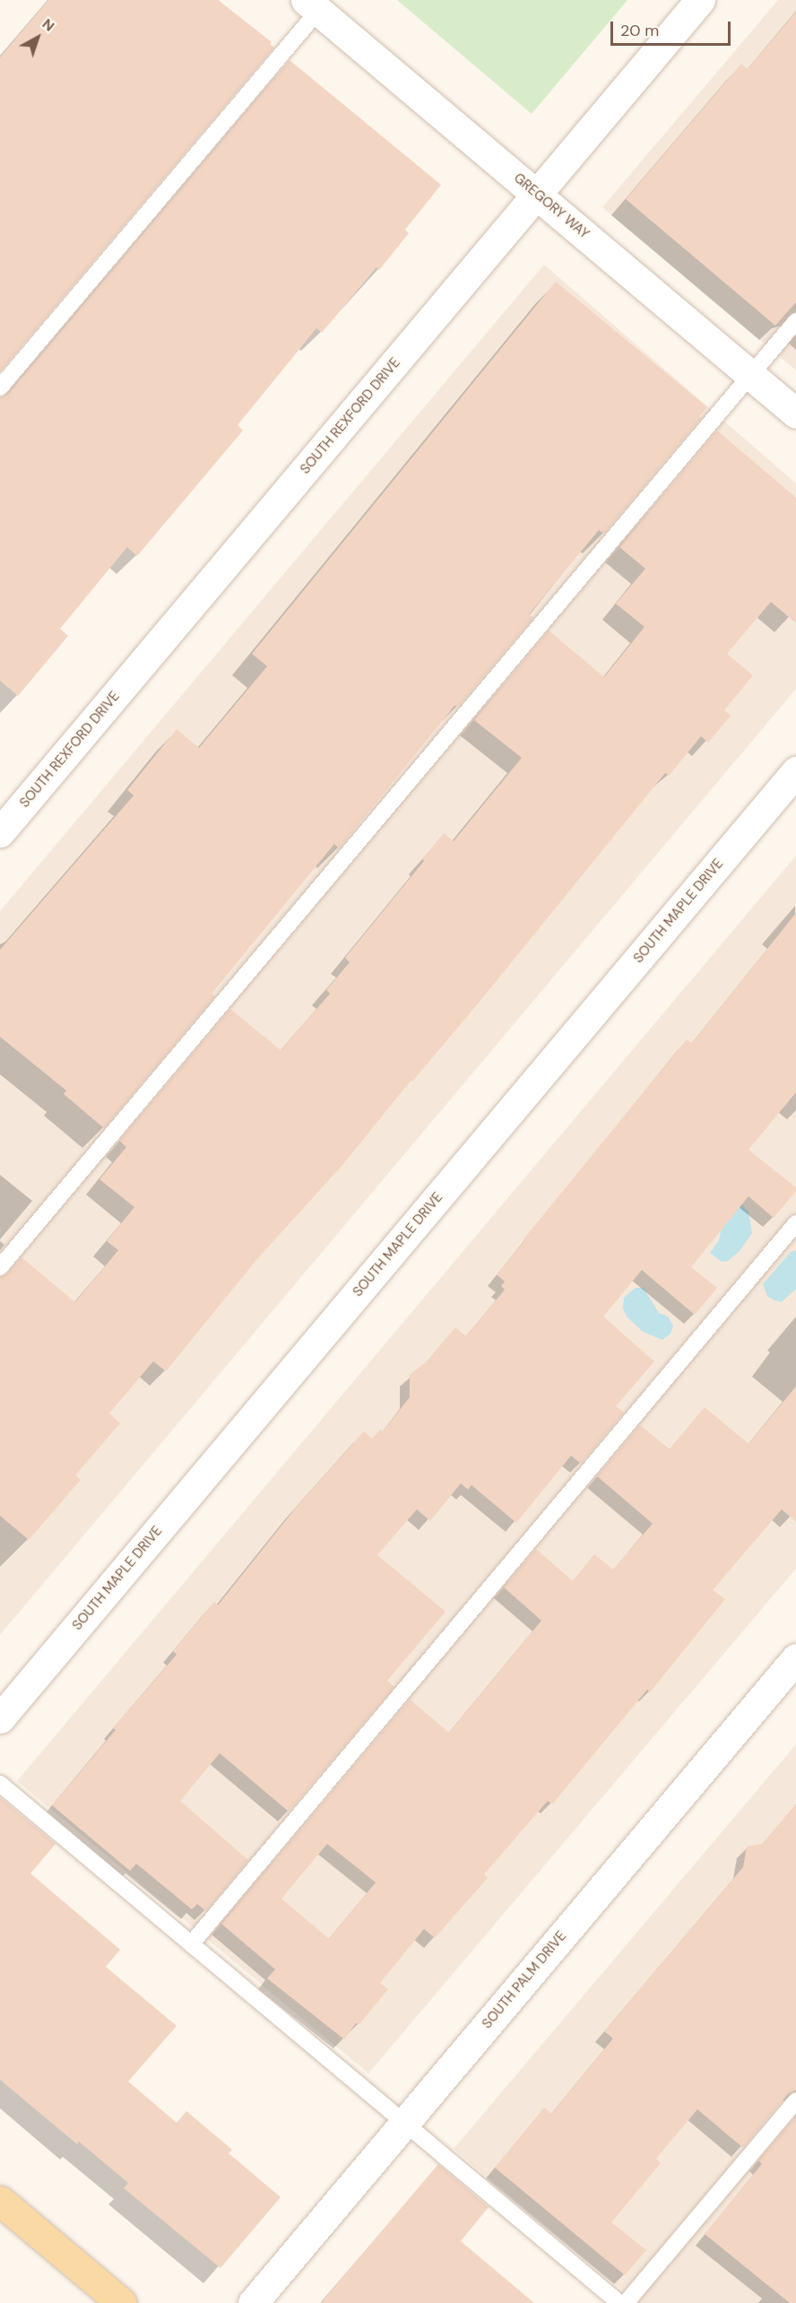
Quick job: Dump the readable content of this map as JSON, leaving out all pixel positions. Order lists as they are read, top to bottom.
{
  "streets": {
    "street": [
      "GREGORY WAY",
      "SOUTH REXFORD DRIVE",
      "SOUTH MAPLE DRIVE",
      "SOUTH PALM DRIVE"
    ]
  },
  "crossings": [
    ["GREGORY WAY", "SOUTH REXFORD DRIVE"]
  ],
  "scale_bar": "20 m",
  "north": "top right"
}
